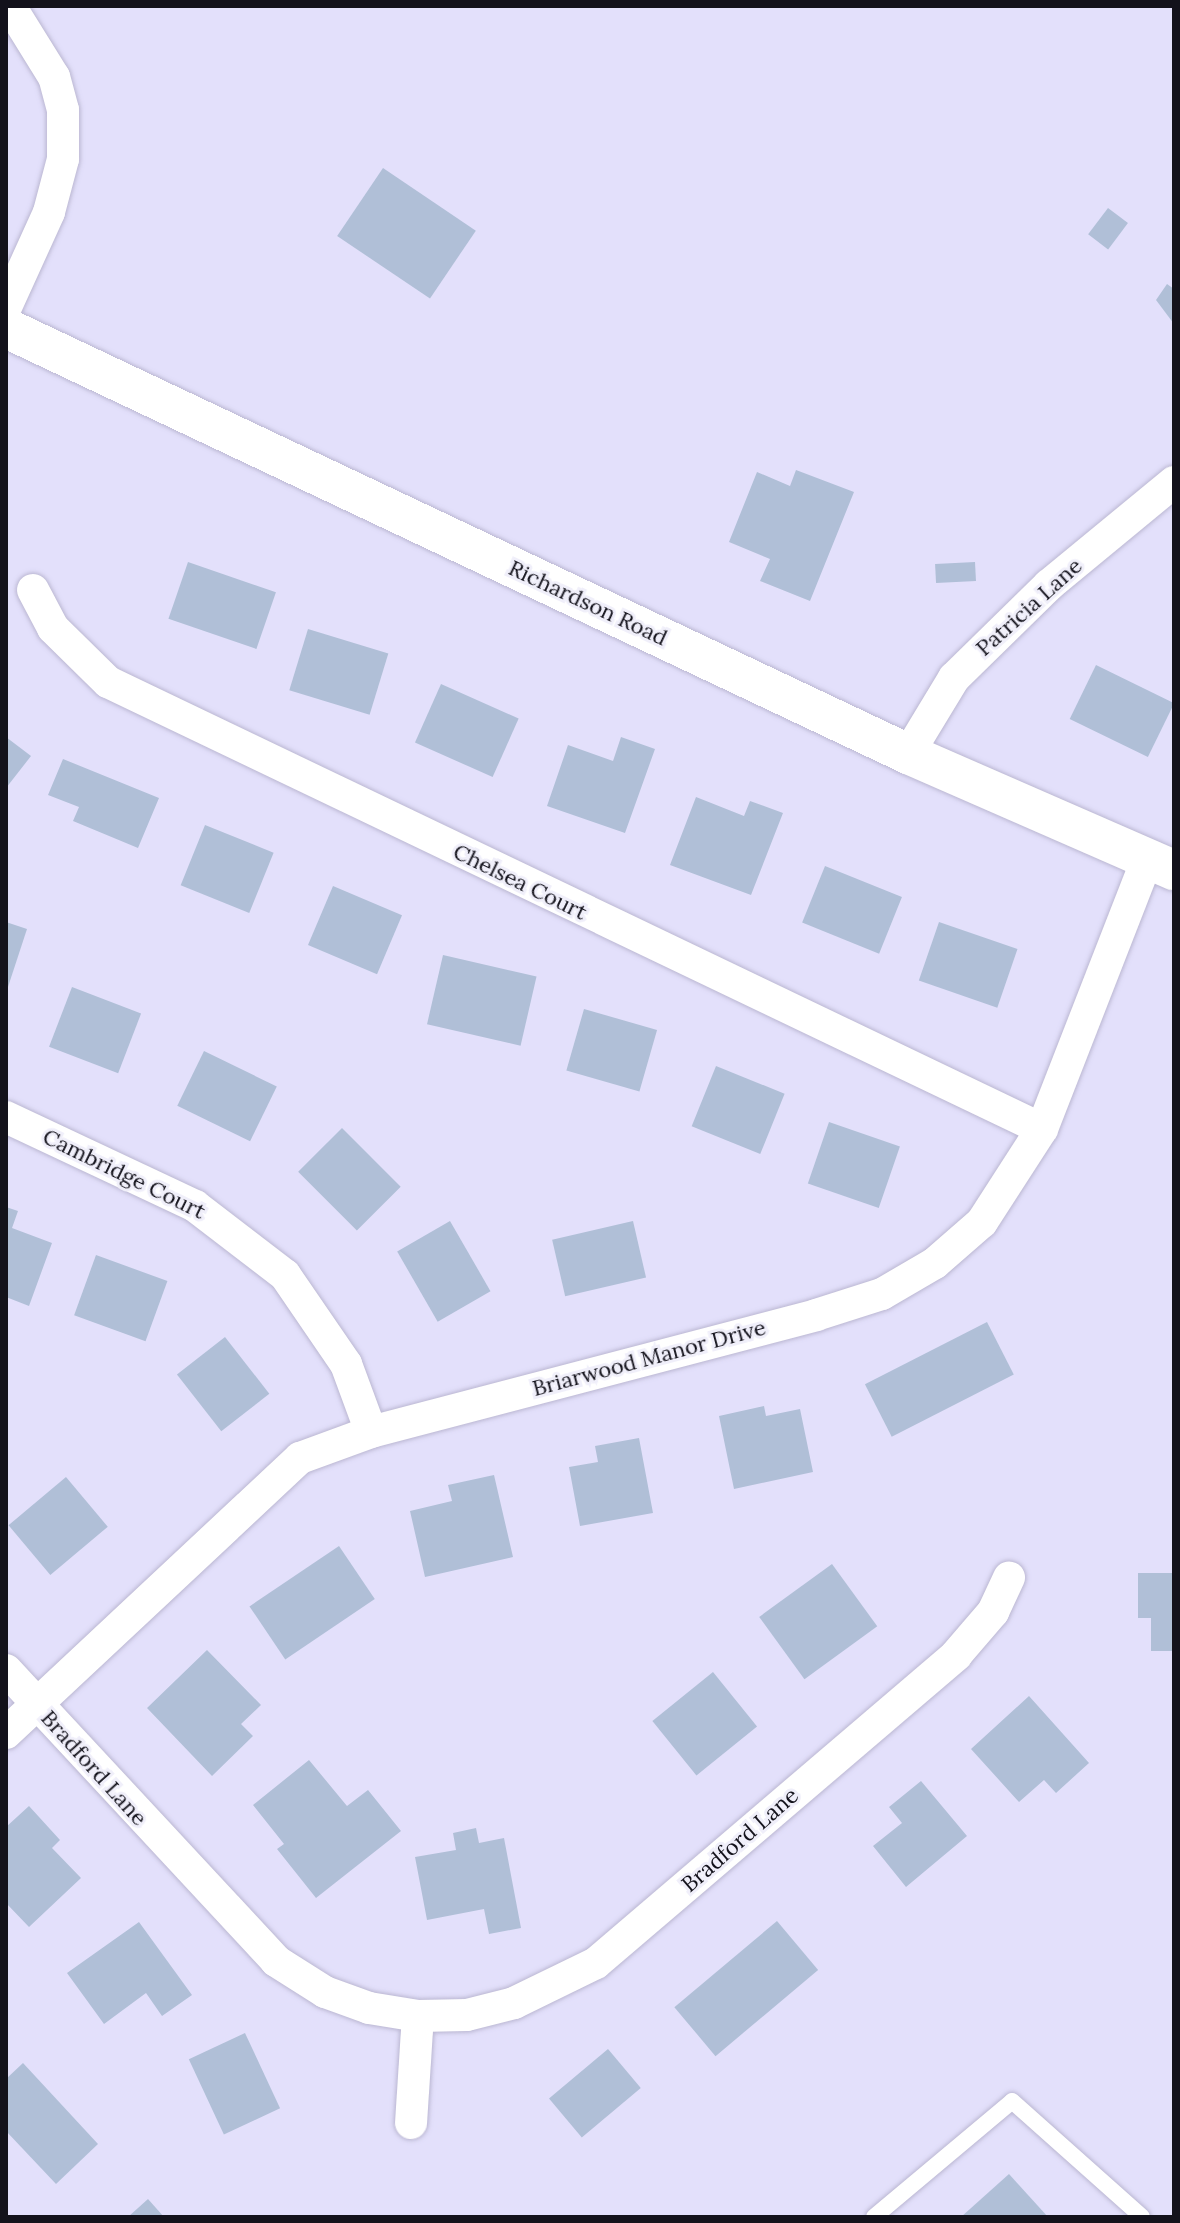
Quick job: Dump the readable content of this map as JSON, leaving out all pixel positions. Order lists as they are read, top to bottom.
{
  "streets": {
    "street": [
      "Richardson Road",
      "Patricia Lane",
      "Chelsea Court",
      "Cambridge Court",
      "Briarwood Manor Drive",
      "Bradford Lane"
    ]
  },
  "crossings": [
    ["Richardson Road", "Patricia Lane"],
    ["Richardson Road", "Briarwood Manor Drive"],
    ["Chelsea Court", "Briarwood Manor Drive"],
    ["Cambridge Court", "Briarwood Manor Drive"],
    ["Briarwood Manor Drive", "Bradford Lane"]
  ]
}
